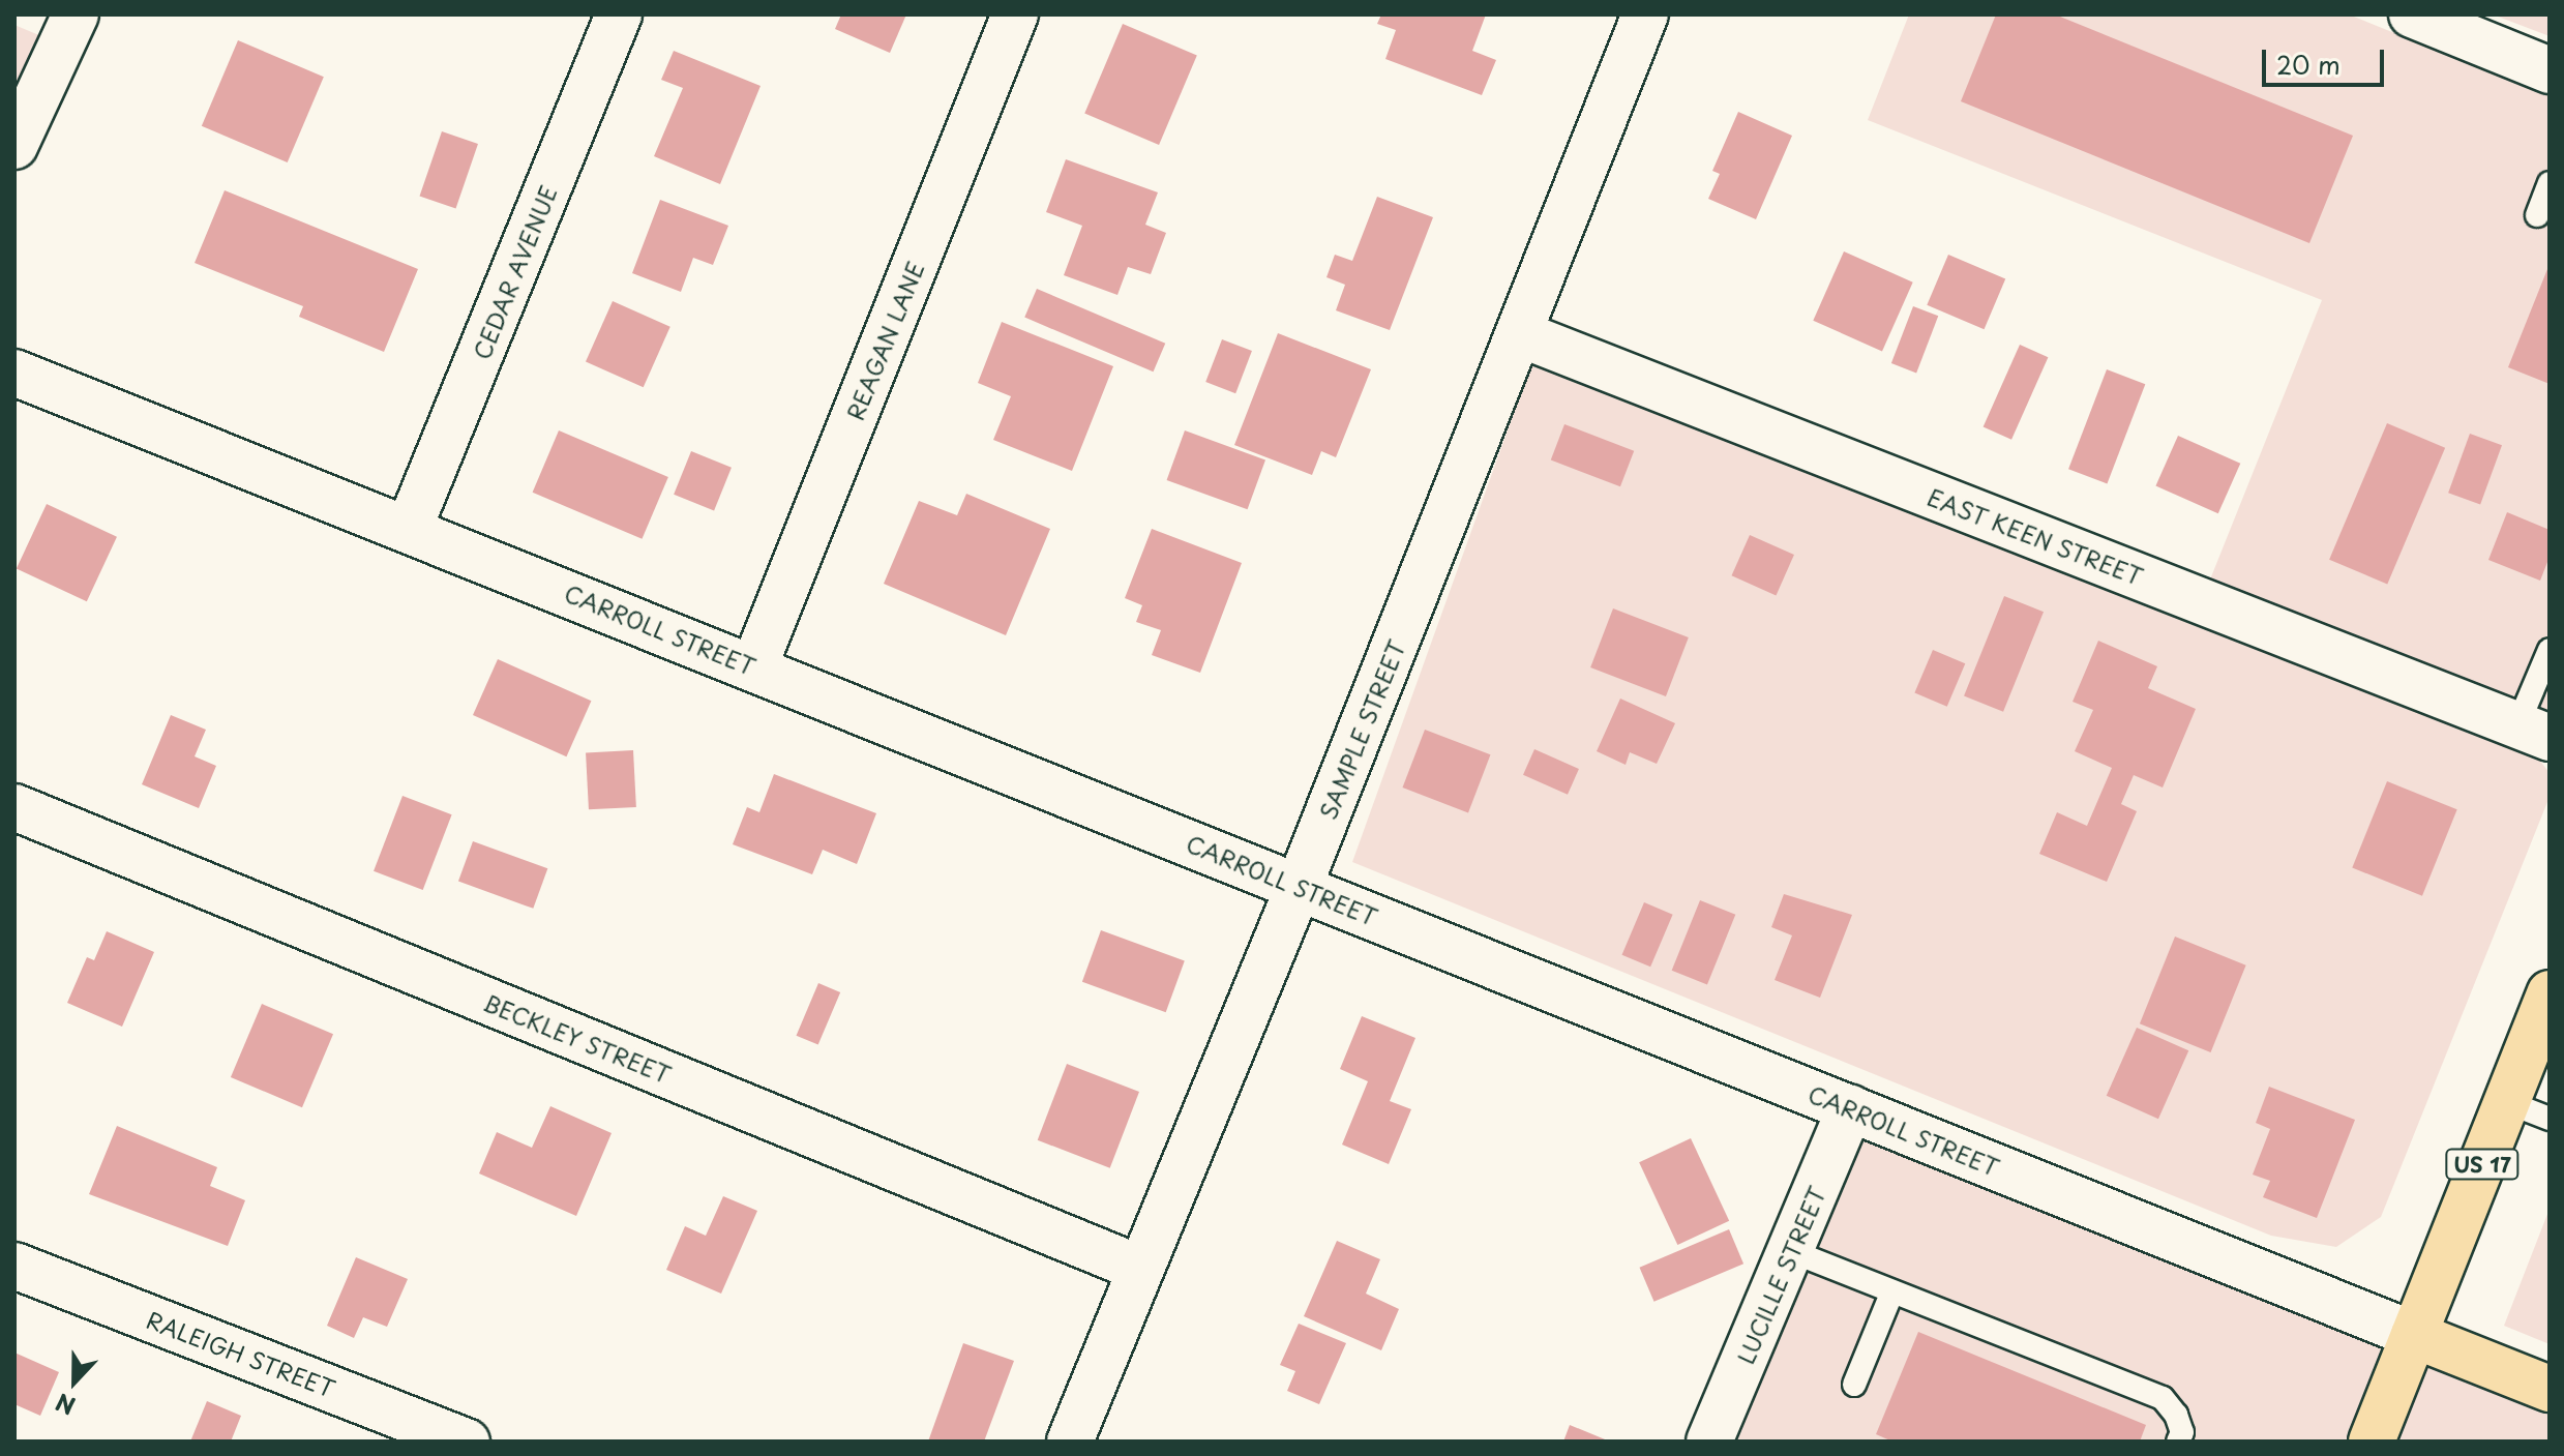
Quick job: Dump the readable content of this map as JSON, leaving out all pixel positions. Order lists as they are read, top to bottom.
{
  "streets": {
    "main road": ["CARROLL STREET", "US 17"],
    "street": [
      "CEDAR AVENUE",
      "REAGAN LANE",
      "EAST KEEN STREET",
      "SAMPLE STREET",
      "BECKLEY STREET",
      "LUCILLE STREET",
      "RALEIGH STREET"
    ]
  },
  "crossings": [
    ["CEDAR AVENUE", "CARROLL STREET"],
    ["REAGAN LANE", "CARROLL STREET"],
    ["EAST KEEN STREET", "SAMPLE STREET"],
    ["CARROLL STREET", "SAMPLE STREET"],
    ["CARROLL STREET", "US 17"],
    ["CARROLL STREET", "LUCILLE STREET"],
    ["SAMPLE STREET", "BECKLEY STREET"]
  ],
  "scale_bar": "20 m",
  "north": "bottom"
}
